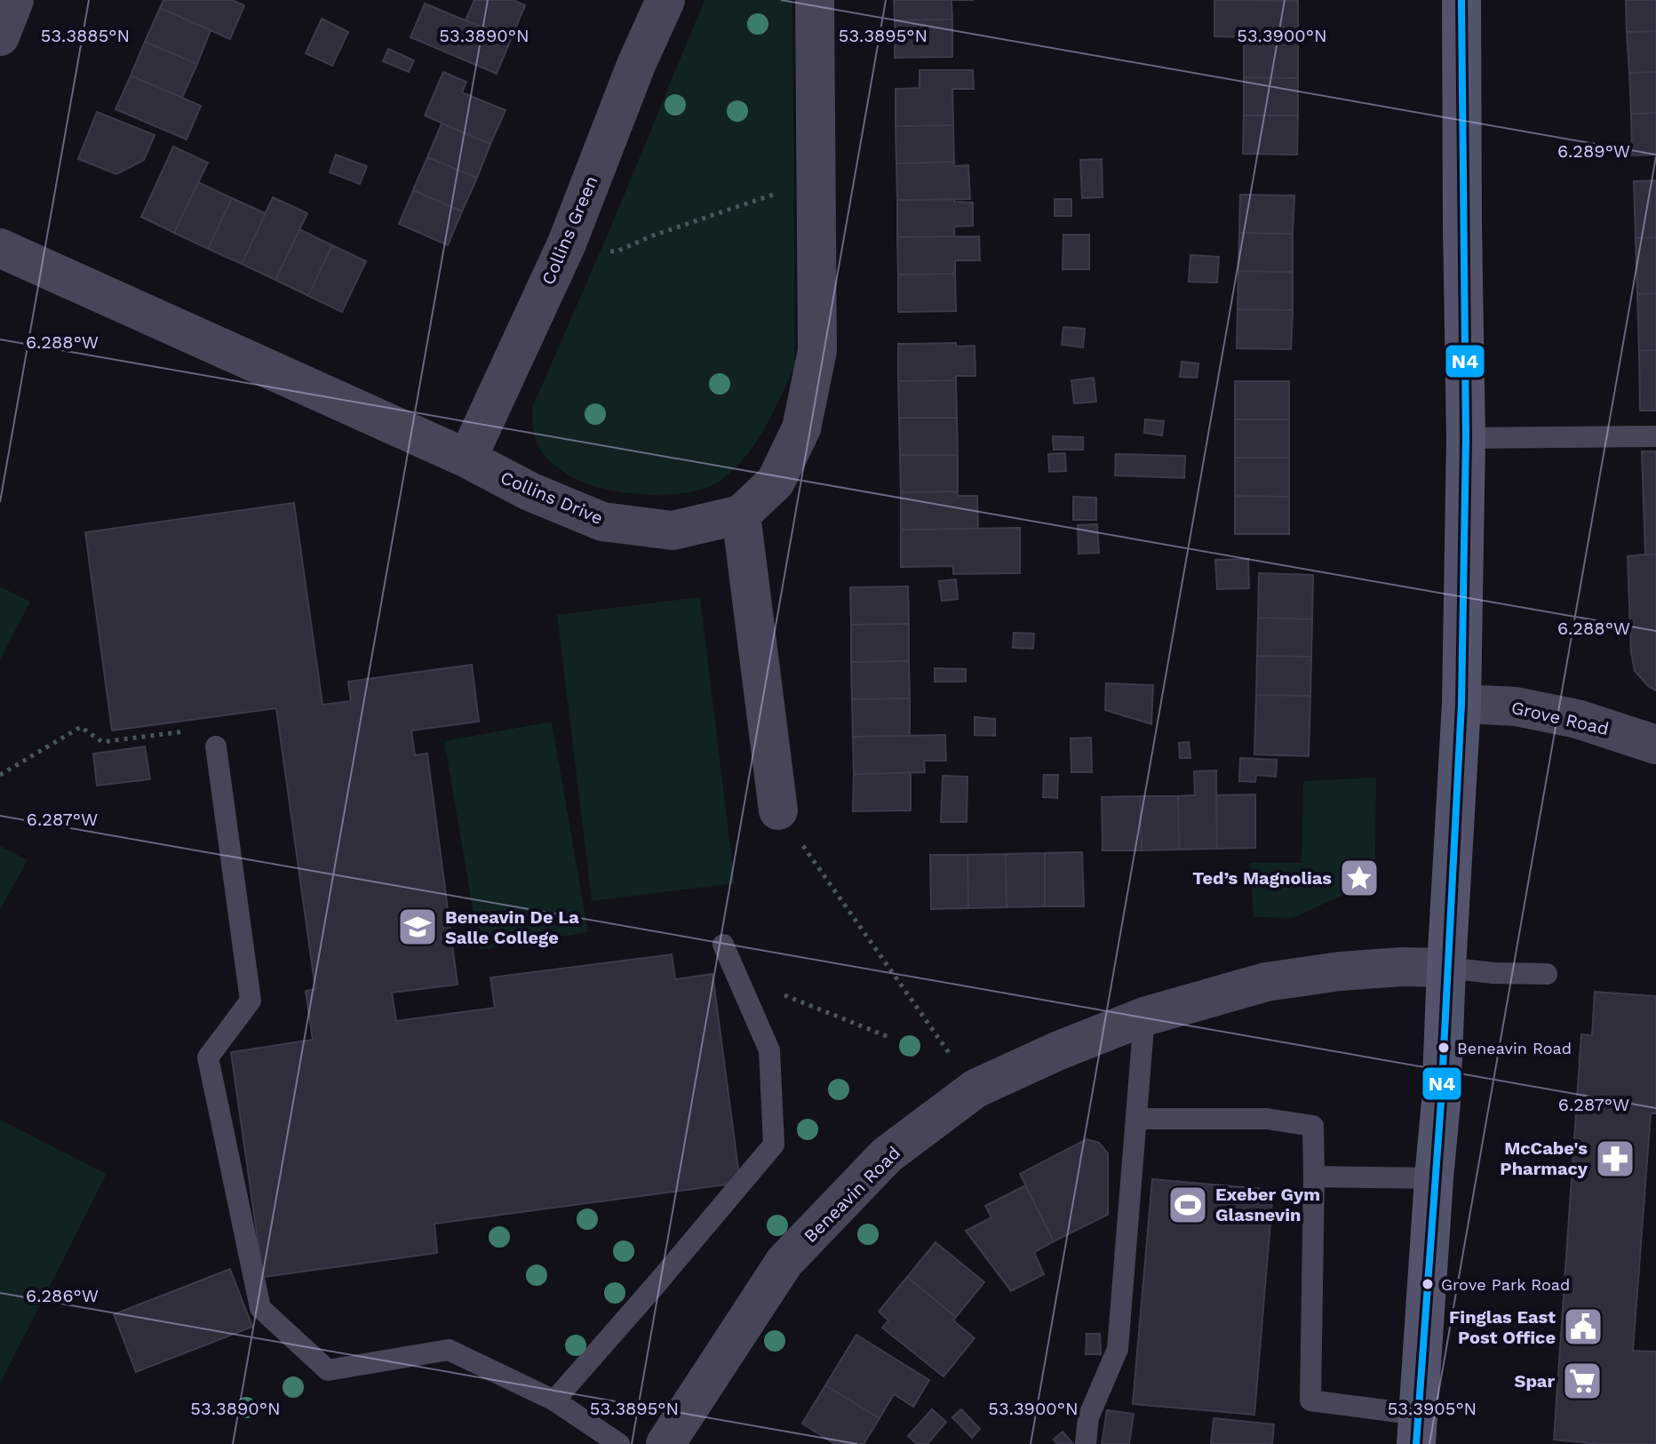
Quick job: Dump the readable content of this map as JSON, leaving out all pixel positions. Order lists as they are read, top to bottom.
{
  "streets": {
    "street": [
      "Collins Green",
      "Collins Drive",
      "Grove Road",
      "Beneavin Road"
    ]
  },
  "crossings": [
    ["Collins Green", "Collins Drive"]
  ],
  "places": {
    "place": ["Ted’s Magnolias"],
    "school or university": ["Beneavin De La Salle College"],
    "other": ["Beneavin Road", "Grove Park Road"],
    "pharmacy": ["McCabe's Pharmacy"],
    "sports": ["Exeber Gym Glasnevin"],
    "public building": ["Finglas East Post Office"],
    "supermarket": ["Spar"]
  },
  "lines": ["transit line N4"],
  "coordinates": [
    "53.3885°N",
    "53.3890°N",
    "53.3895°N",
    "53.3900°N",
    "6.289°W",
    "6.288°W",
    "6.287°W",
    "6.286°W",
    "53.3905°N"
  ]
}
